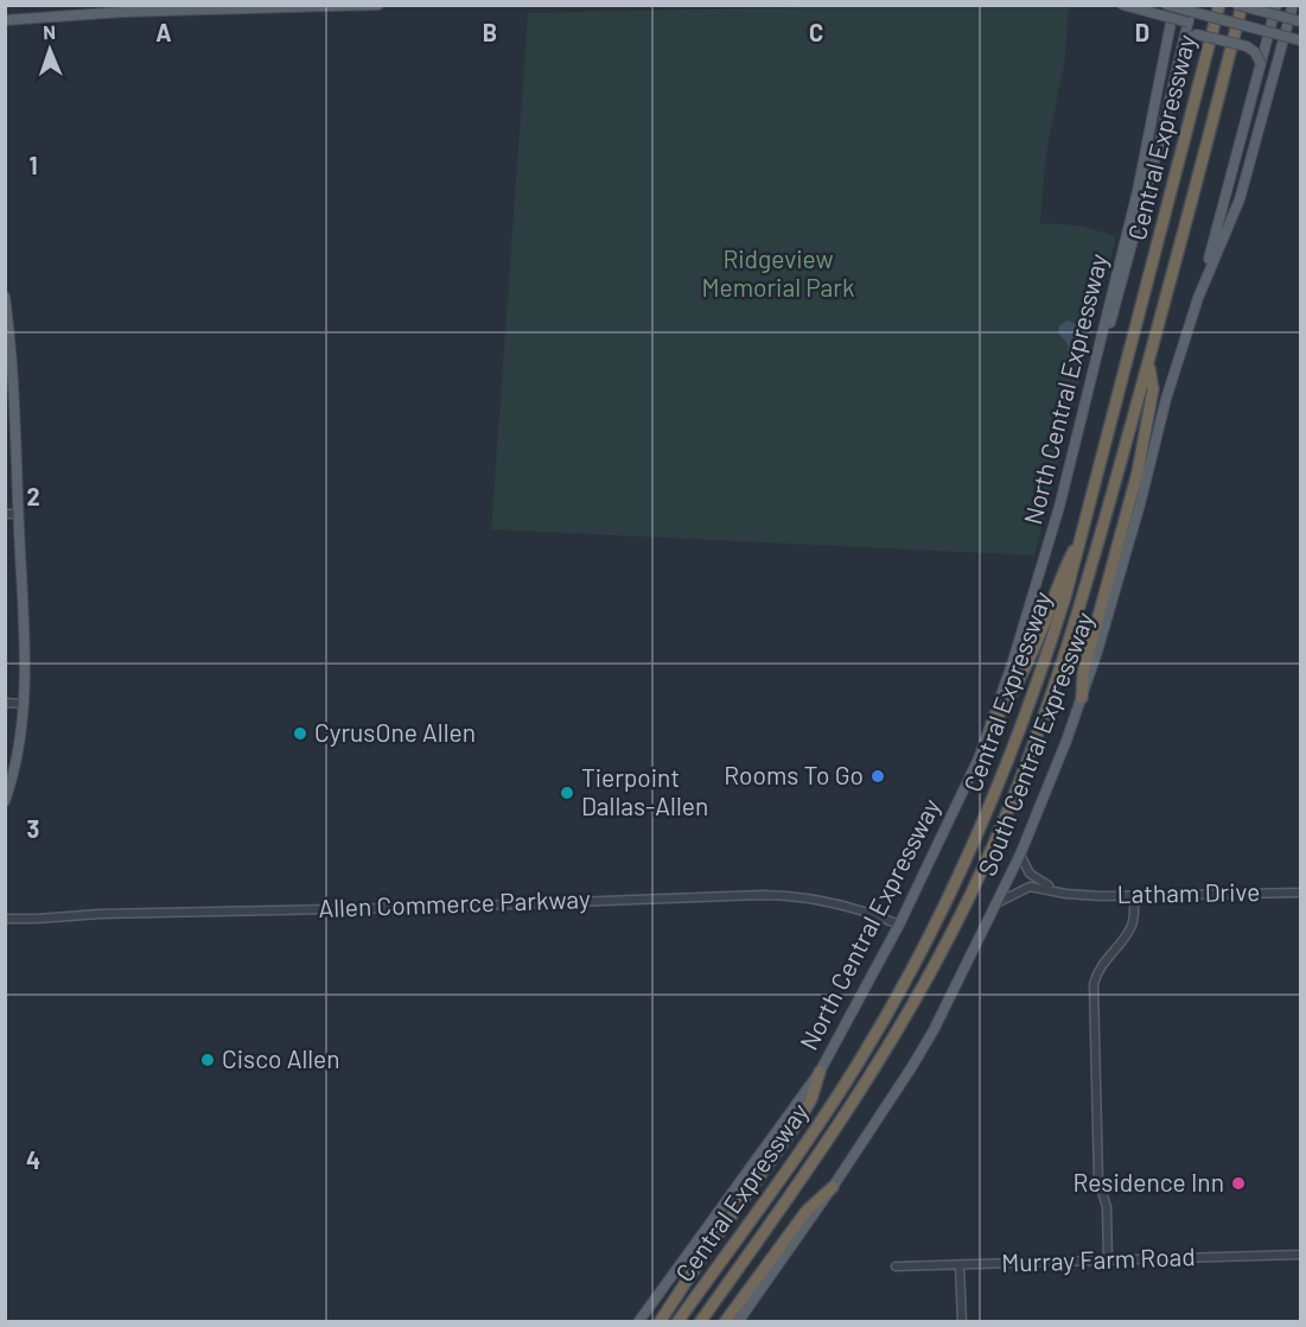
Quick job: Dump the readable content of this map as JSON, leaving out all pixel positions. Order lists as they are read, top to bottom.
{
  "streets": {
    "highway": ["Central Expressway"],
    "main road": ["North Central Expressway", "South Central Expressway"],
    "street": ["Latham Drive", "Allen Commerce Parkway", "Murray Farm Road"]
  },
  "crossings": [
    ["North Central Expressway", "Allen Commerce Parkway"],
    ["South Central Expressway", "Latham Drive"]
  ],
  "parks": ["Ridgeview Memorial Park"],
  "places": [
    "CyrusOne Allen",
    "Rooms To Go",
    "Tierpoint Dallas-Allen",
    "Cisco Allen",
    "Residence Inn"
  ],
  "north": "top",
  "grid": {
    "columns": [
      "A",
      "B",
      "C",
      "D"
    ],
    "rows": [
      "1",
      "2",
      "3",
      "4"
    ]
  }
}
